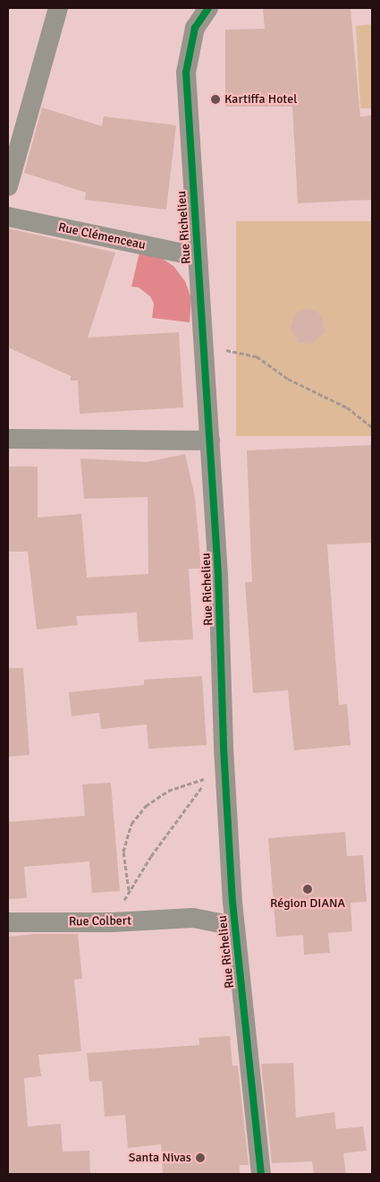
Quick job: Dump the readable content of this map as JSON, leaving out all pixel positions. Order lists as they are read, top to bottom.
{
  "streets": {
    "street": ["Rue Richelieu", "Rue Clémenceau", "Rue Colbert"]
  },
  "crossings": [
    ["Rue Richelieu", "Rue Clémenceau"],
    ["Rue Richelieu", "Rue Colbert"]
  ],
  "places": ["Kartiffa Hotel", "Région DIANA", "Santa Nivas"]
}
